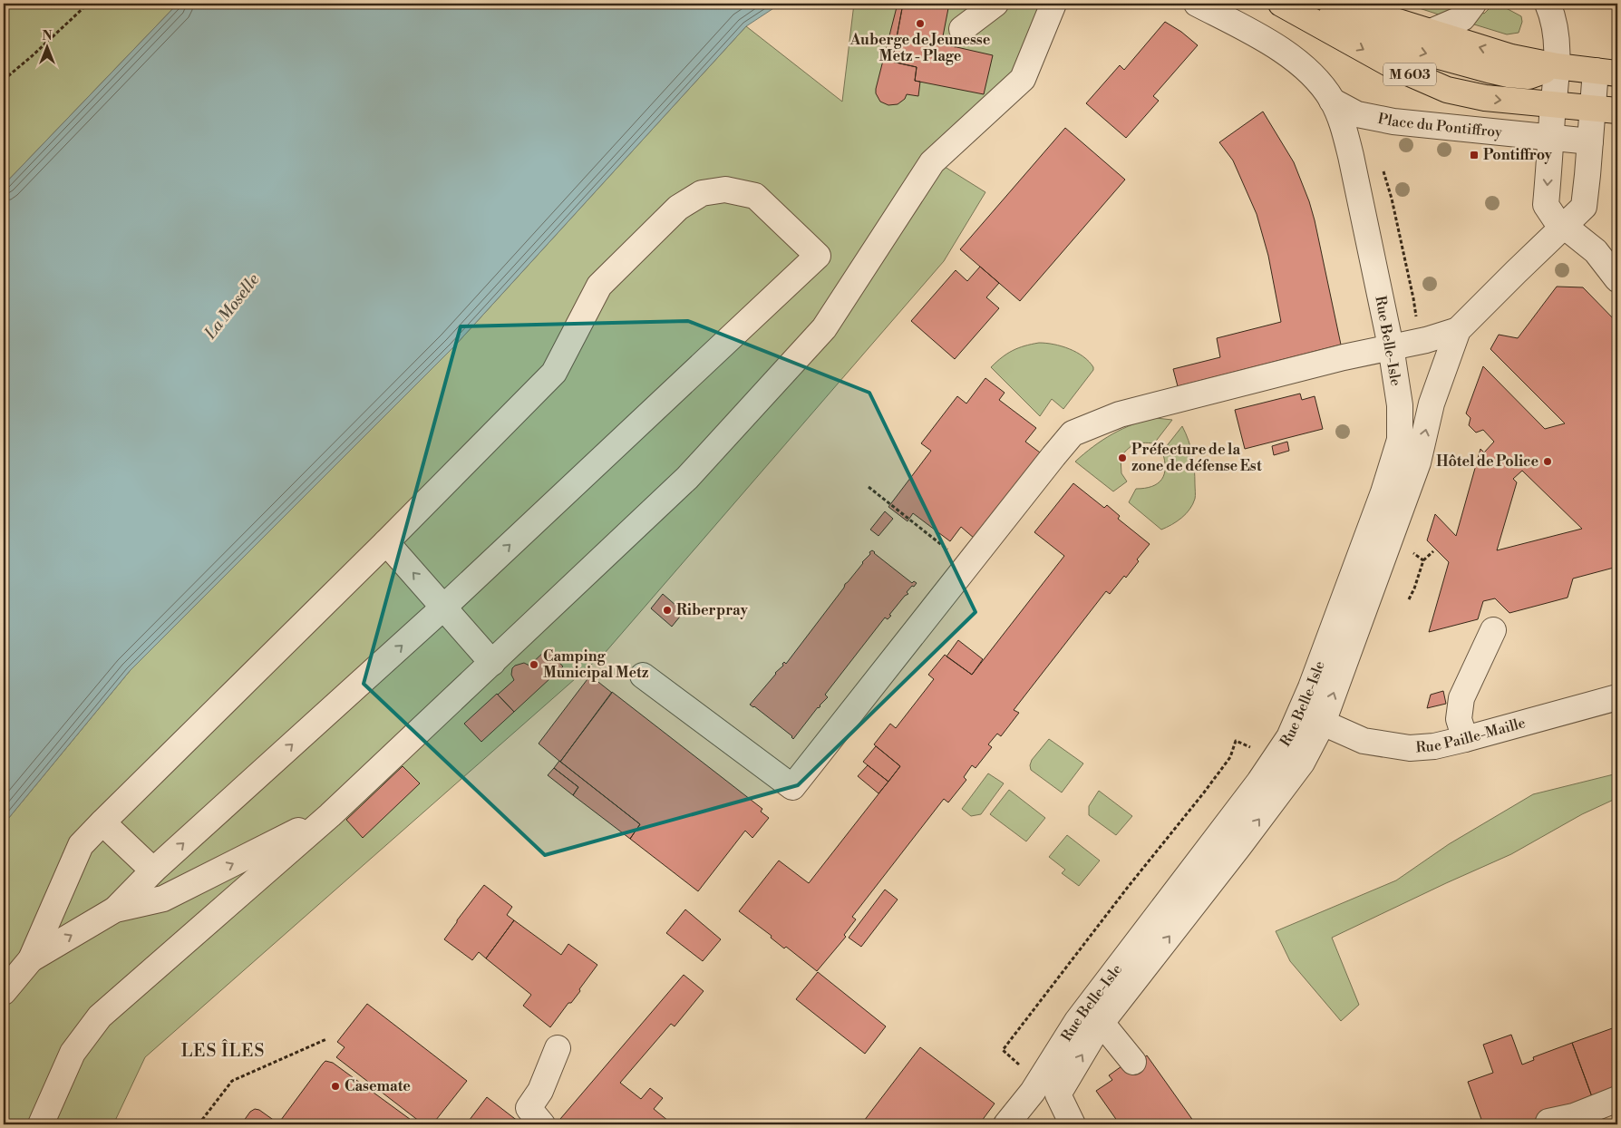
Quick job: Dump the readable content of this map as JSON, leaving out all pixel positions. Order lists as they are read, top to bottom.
{
  "streets": {
    "main road": ["M 603"],
    "street": ["Place du Pontiffroy", "Rue Belle-Isle", "Rue Paille-Maille"]
  },
  "crossings": [
    ["Place du Pontiffroy", "Rue Belle-Isle"],
    ["Rue Belle-Isle", "Rue Paille-Maille"]
  ],
  "districts": ["LES ÎLES"],
  "water": ["La Moselle"],
  "places": {
    "other": [
      "Auberge de Jeunesse Metz - Plage",
      "Préfecture de la zone de défense Est",
      "Hôtel de Police",
      "Riberpray",
      "Camping Municipal Metz",
      "Casemate"
    ],
    "transit": ["Pontiffroy"]
  },
  "north": "top"
}
